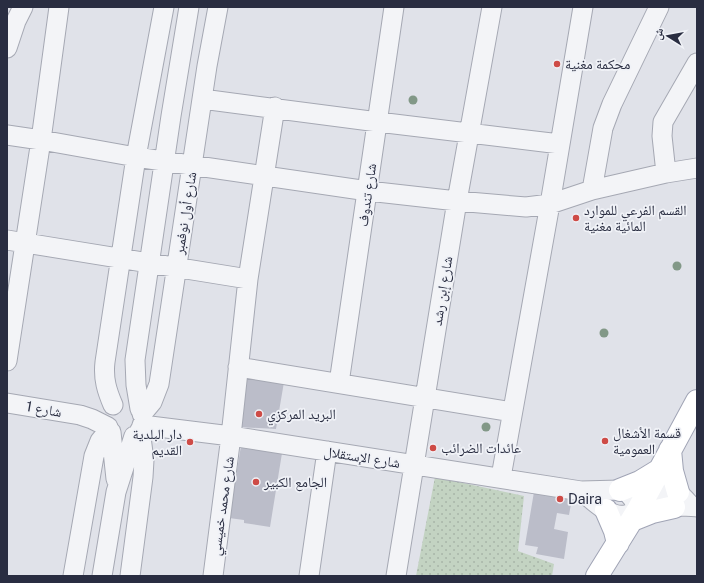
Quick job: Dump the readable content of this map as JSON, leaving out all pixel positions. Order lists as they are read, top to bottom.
{
  "streets": {
    "street": [
      "شارع تندوف",
      "شارع أول نوفمبر",
      "شارع إبن رشد",
      "شارع 1",
      "شارع الإستقلال",
      "شارع محمد خميسي"
    ]
  },
  "crossings": [
    ["شارع أول نوفمبر", "شارع 1"],
    ["شارع أول نوفمبر", "شارع الإستقلال"],
    ["شارع إبن رشد", "شارع الإستقلال"],
    ["شارع 1", "شارع الإستقلال"],
    ["شارع الإستقلال", "شارع محمد خميسي"]
  ],
  "places": [
    "محكمة مغنية",
    "القسم الفرعي للموارد المائية مغنية",
    "البريد المركزي",
    "قسمة الأشغال العمومية",
    "دار البلدية القديم",
    "عائدات الضرائب",
    "الجامع الكبير",
    "Daira"
  ],
  "north": "left"
}
